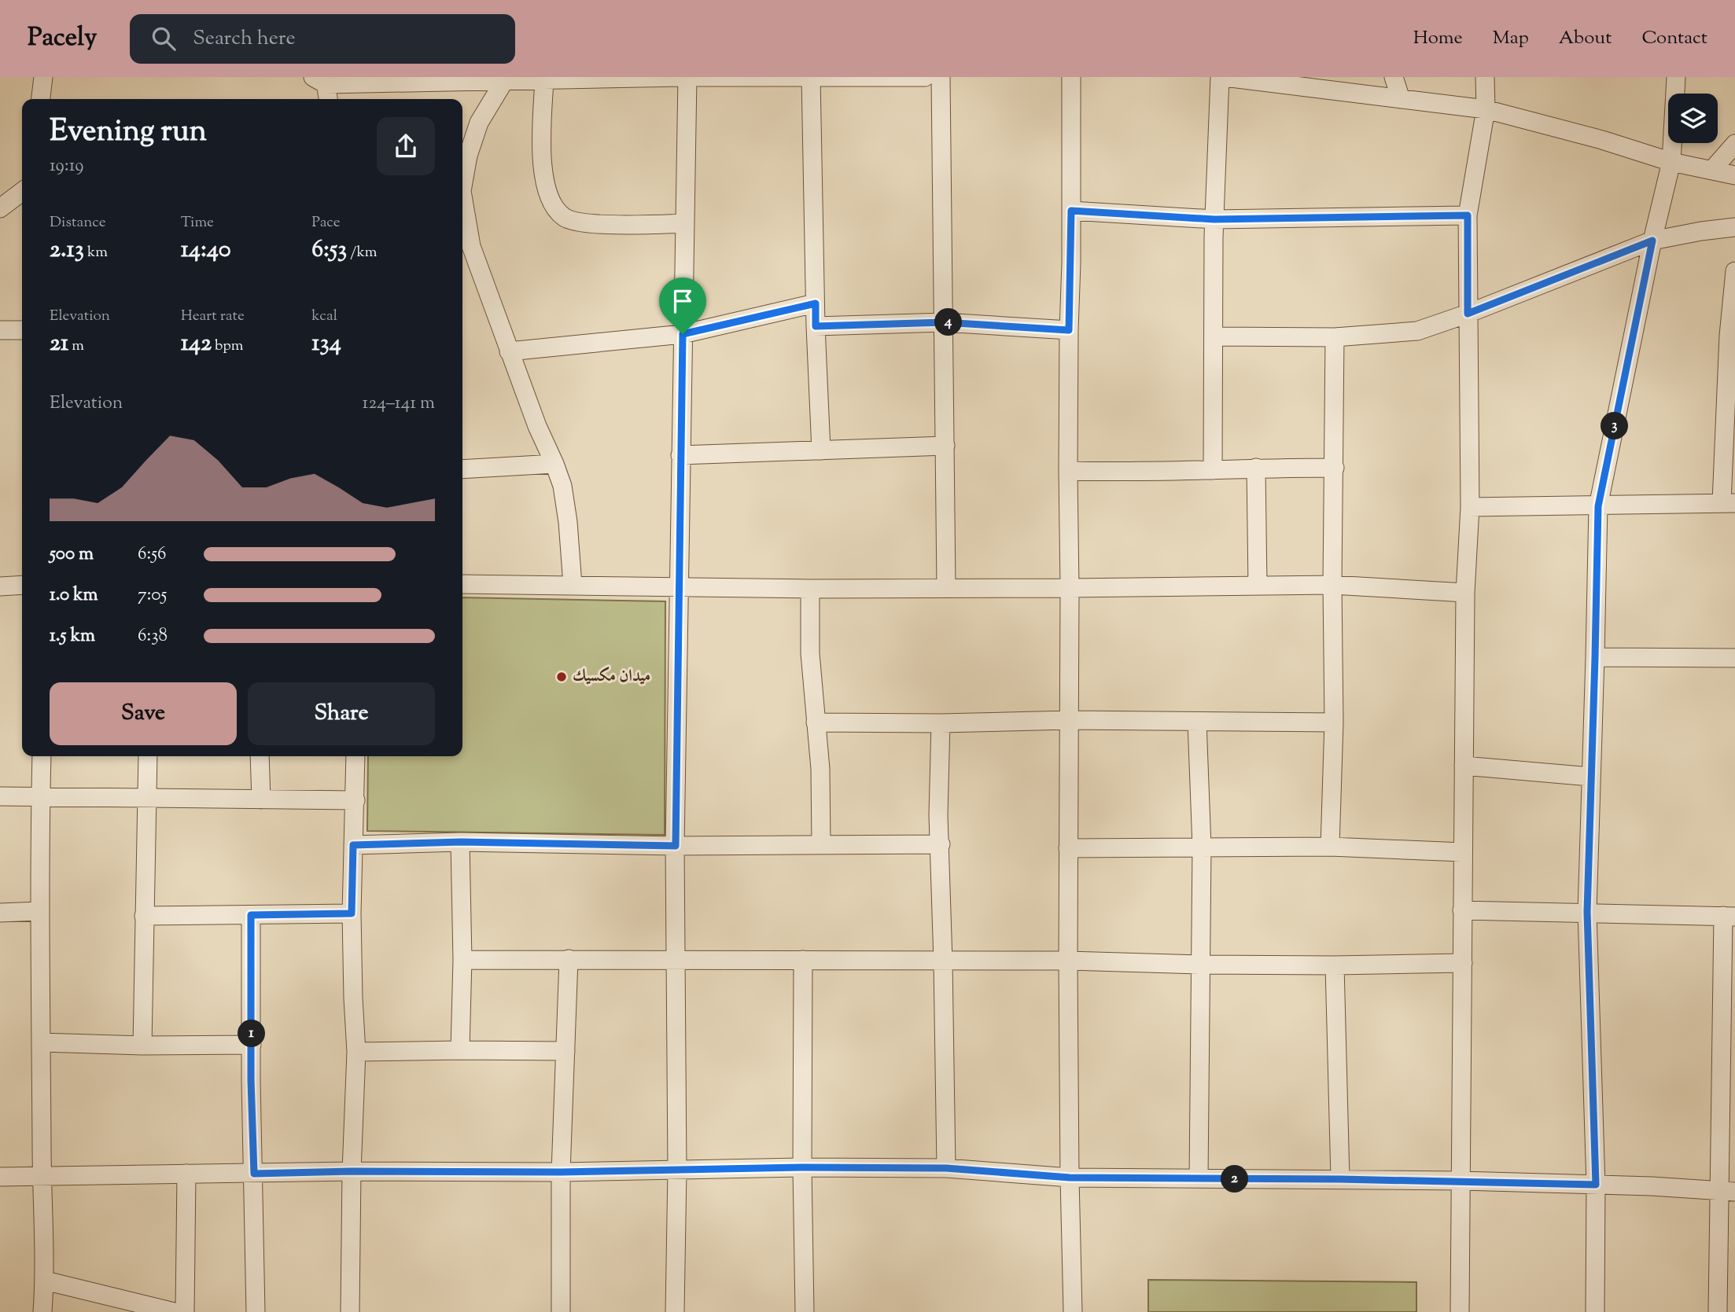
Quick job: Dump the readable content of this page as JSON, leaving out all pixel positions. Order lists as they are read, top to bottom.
{
  "places": ["ميدان مكسيك"],
  "page": {
    "header": "Pacely",
    "search": "Search here",
    "nav": [
      "Home",
      "Map",
      "About",
      "Contact"
    ],
    "heading": ["Evening run", "19:19"],
    "stats": [
      ["Distance", "2.13 km"],
      ["Time", "14:40"],
      ["Pace", "6:53 /km"],
      ["Elevation", "21 m"],
      ["Heart rate", "142 bpm"],
      ["kcal", "134"]
    ],
    "pins": [
      "4",
      "3",
      "1",
      "2"
    ],
    "chart": ["Elevation", "124–141 m"],
    "list": [
      {
        "name": "500 m",
        "note": "6:56"
      },
      {
        "name": "1.0 km",
        "note": "7:05"
      },
      {
        "name": "1.5 km",
        "note": "6:38"
      }
    ],
    "buttons": ["Save", "Share"]
  }
}
